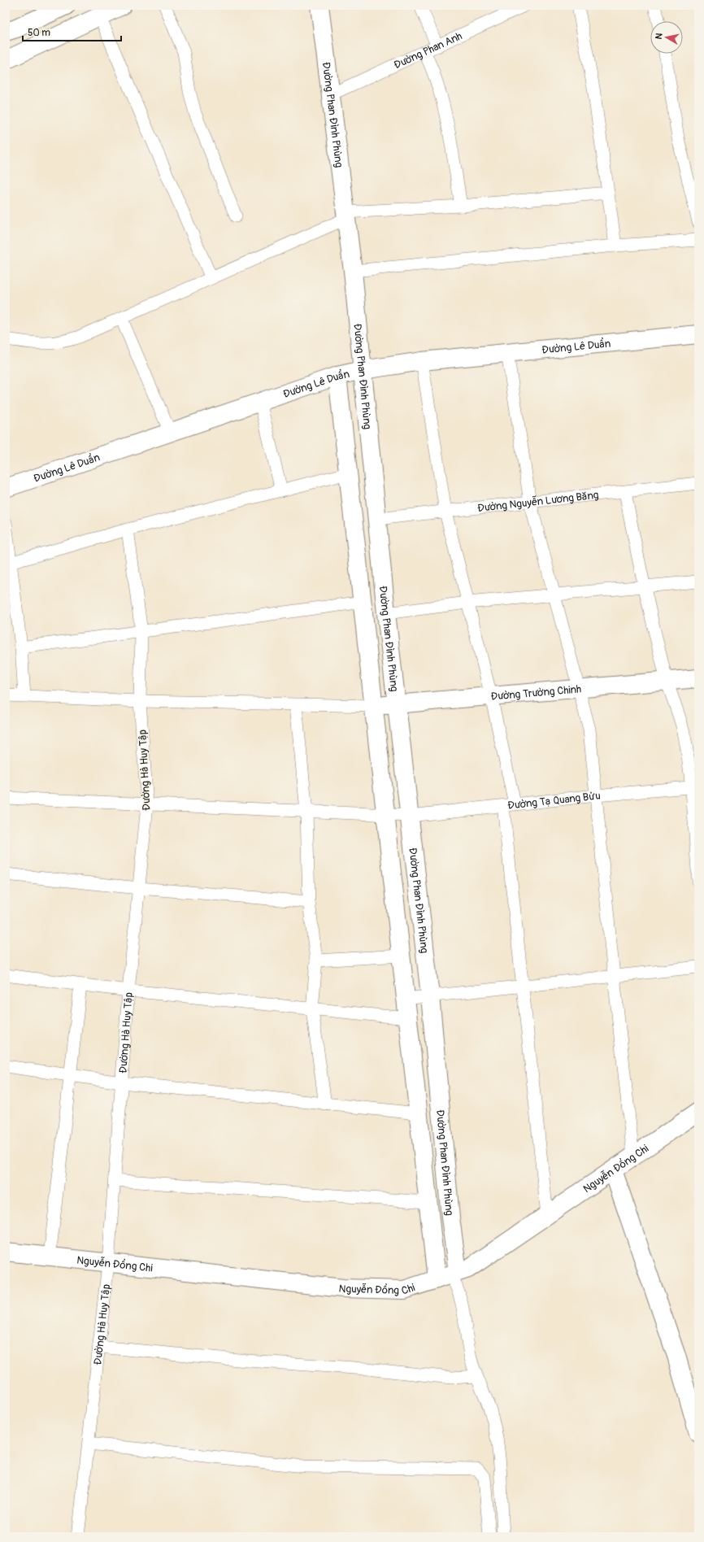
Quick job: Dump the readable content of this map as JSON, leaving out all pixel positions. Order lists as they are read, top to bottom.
{
  "streets": {
    "main road": [
      "Đường Phan Đình Phùng",
      "Đường Lê Duẩn",
      "Đường Trường Chinh",
      "Nguyễn Đổng Chi"
    ],
    "street": [
      "Đường Phan Anh",
      "Đường Nguyễn Lương Băng",
      "Đường Hà Huy Tập",
      "Đường Tạ Quang Bửu"
    ]
  },
  "crossings": [
    ["Đường Phan Anh", "Đường Phan Đình Phùng"],
    ["Đường Phan Đình Phùng", "Đường Lê Duẩn"],
    ["Đường Phan Đình Phùng", "Đường Nguyễn Lương Băng"],
    ["Đường Phan Đình Phùng", "Đường Trường Chinh"],
    ["Đường Phan Đình Phùng", "Đường Tạ Quang Bửu"],
    ["Đường Phan Đình Phùng", "Nguyễn Đổng Chi"],
    ["Đường Hà Huy Tập", "Đường Tạ Quang Bửu"],
    ["Đường Hà Huy Tập", "Nguyễn Đổng Chi"]
  ],
  "scale_bar": "50 m",
  "north": "left"
}
